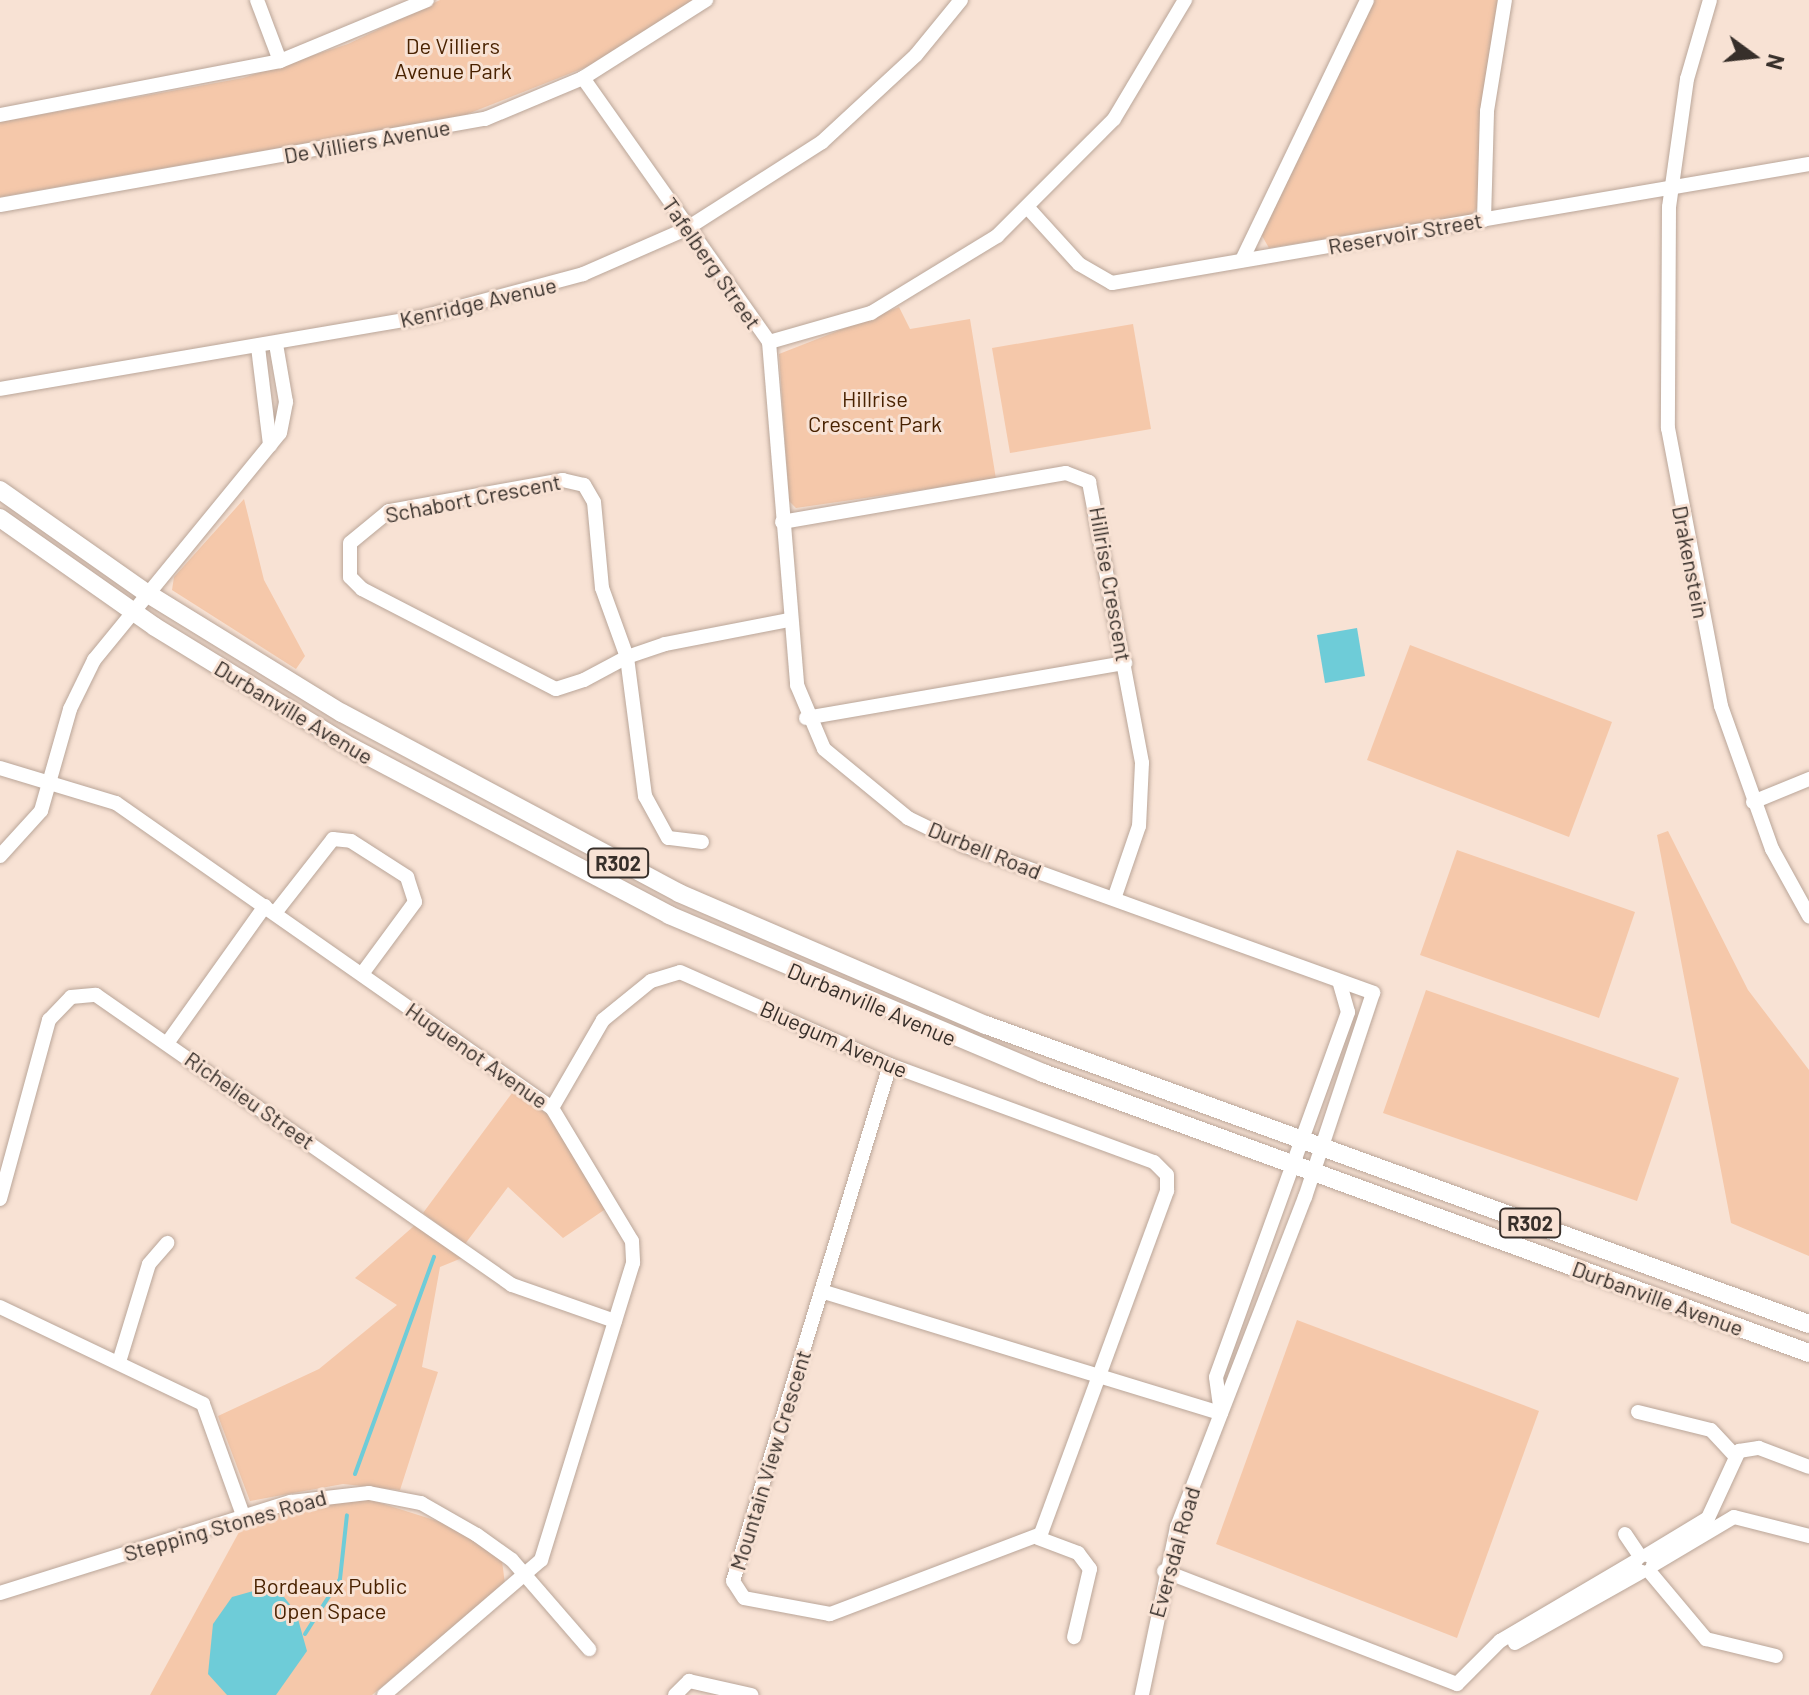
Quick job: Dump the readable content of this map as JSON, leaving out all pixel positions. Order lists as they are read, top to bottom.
{
  "streets": {
    "main road": ["Durbanville Avenue", "R302"],
    "street": [
      "De Villiers Avenue",
      "Reservoir Street",
      "Tafelberg Street",
      "Kenridge Avenue",
      "Schabort Crescent",
      "Drakenstein",
      "Hillrise Crescent",
      "Durbell Road",
      "Bluegum Avenue",
      "Huguenot Avenue",
      "Richelieu Street",
      "Mountain View Crescent",
      "Stepping Stones Road",
      "Eversdal Road"
    ]
  },
  "crossings": [
    ["De Villiers Avenue", "Tafelberg Street"],
    ["Reservoir Street", "Tafelberg Street"],
    ["Reservoir Street", "Drakenstein"],
    ["Tafelberg Street", "Kenridge Avenue"],
    ["Tafelberg Street", "Durbell Road"],
    ["Schabort Crescent", "Durbell Road"],
    ["Hillrise Crescent", "Durbell Road"],
    ["Durbanville Avenue", "Durbell Road"],
    ["Durbanville Avenue", "Eversdal Road"],
    ["Durbell Road", "Eversdal Road"],
    ["Bluegum Avenue", "Huguenot Avenue"],
    ["Bluegum Avenue", "Mountain View Crescent"],
    ["Huguenot Avenue", "Richelieu Street"],
    ["Huguenot Avenue", "Stepping Stones Road"]
  ],
  "parks": ["De Villiers Avenue Park", "Hillrise Crescent Park", "Bordeaux Public Open Space"],
  "north": "right"
}
